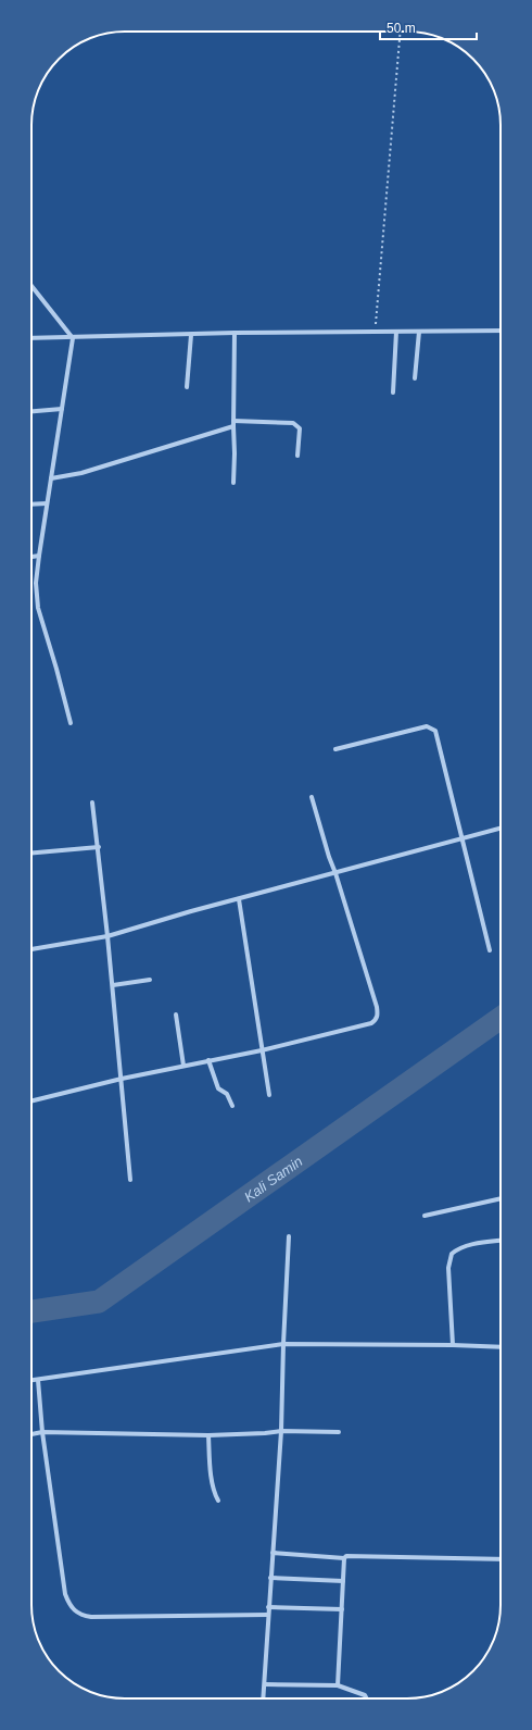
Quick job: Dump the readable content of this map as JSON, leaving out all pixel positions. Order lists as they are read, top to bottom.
{
  "water": ["Kali Samin"],
  "scale_bar": "50 m"
}
